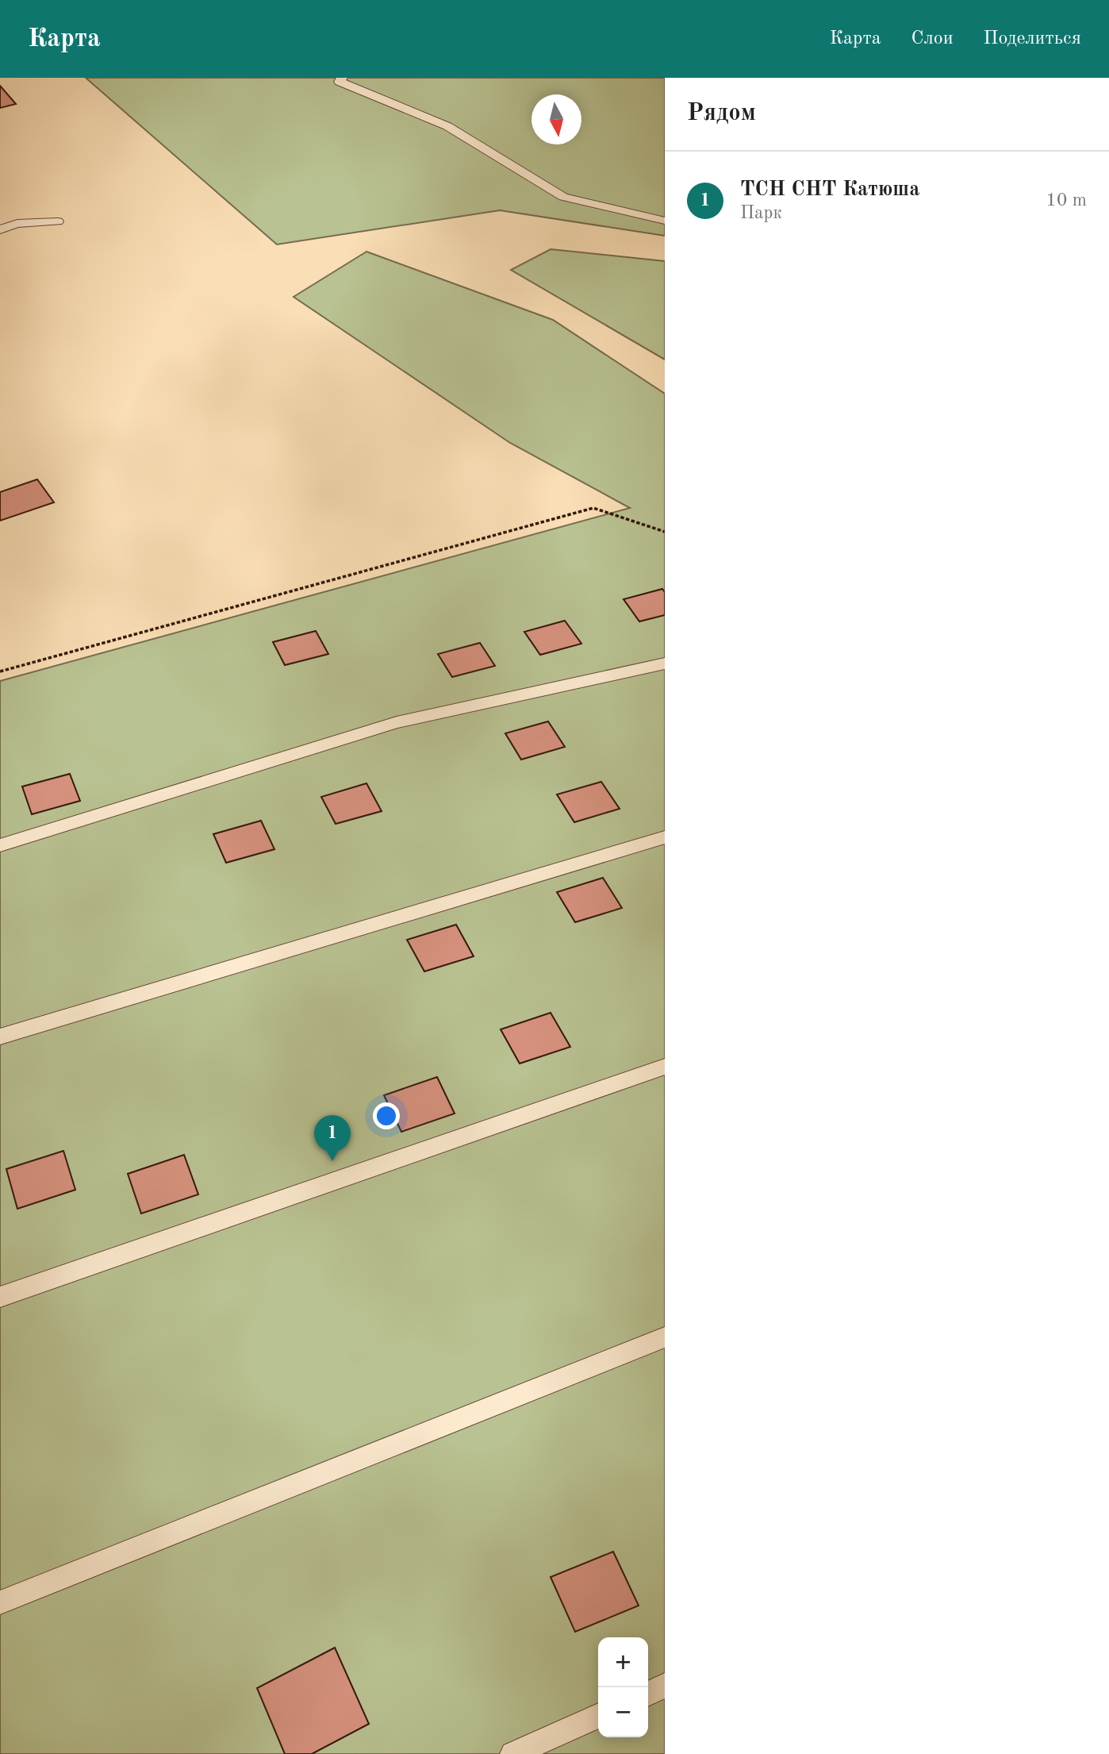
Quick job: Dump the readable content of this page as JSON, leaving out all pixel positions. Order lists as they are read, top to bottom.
{
  "north": "bottom",
  "page": {
    "header": "Карта",
    "nav": ["Карта", "Слои", "Поделиться"],
    "heading": "Рядом",
    "list": [
      {
        "mark": "1",
        "name": "ТСН СНТ Катюша",
        "note": "Парк",
        "value": "10 m"
      }
    ],
    "pins": "1",
    "map_buttons": ["+", "−"]
  }
}
